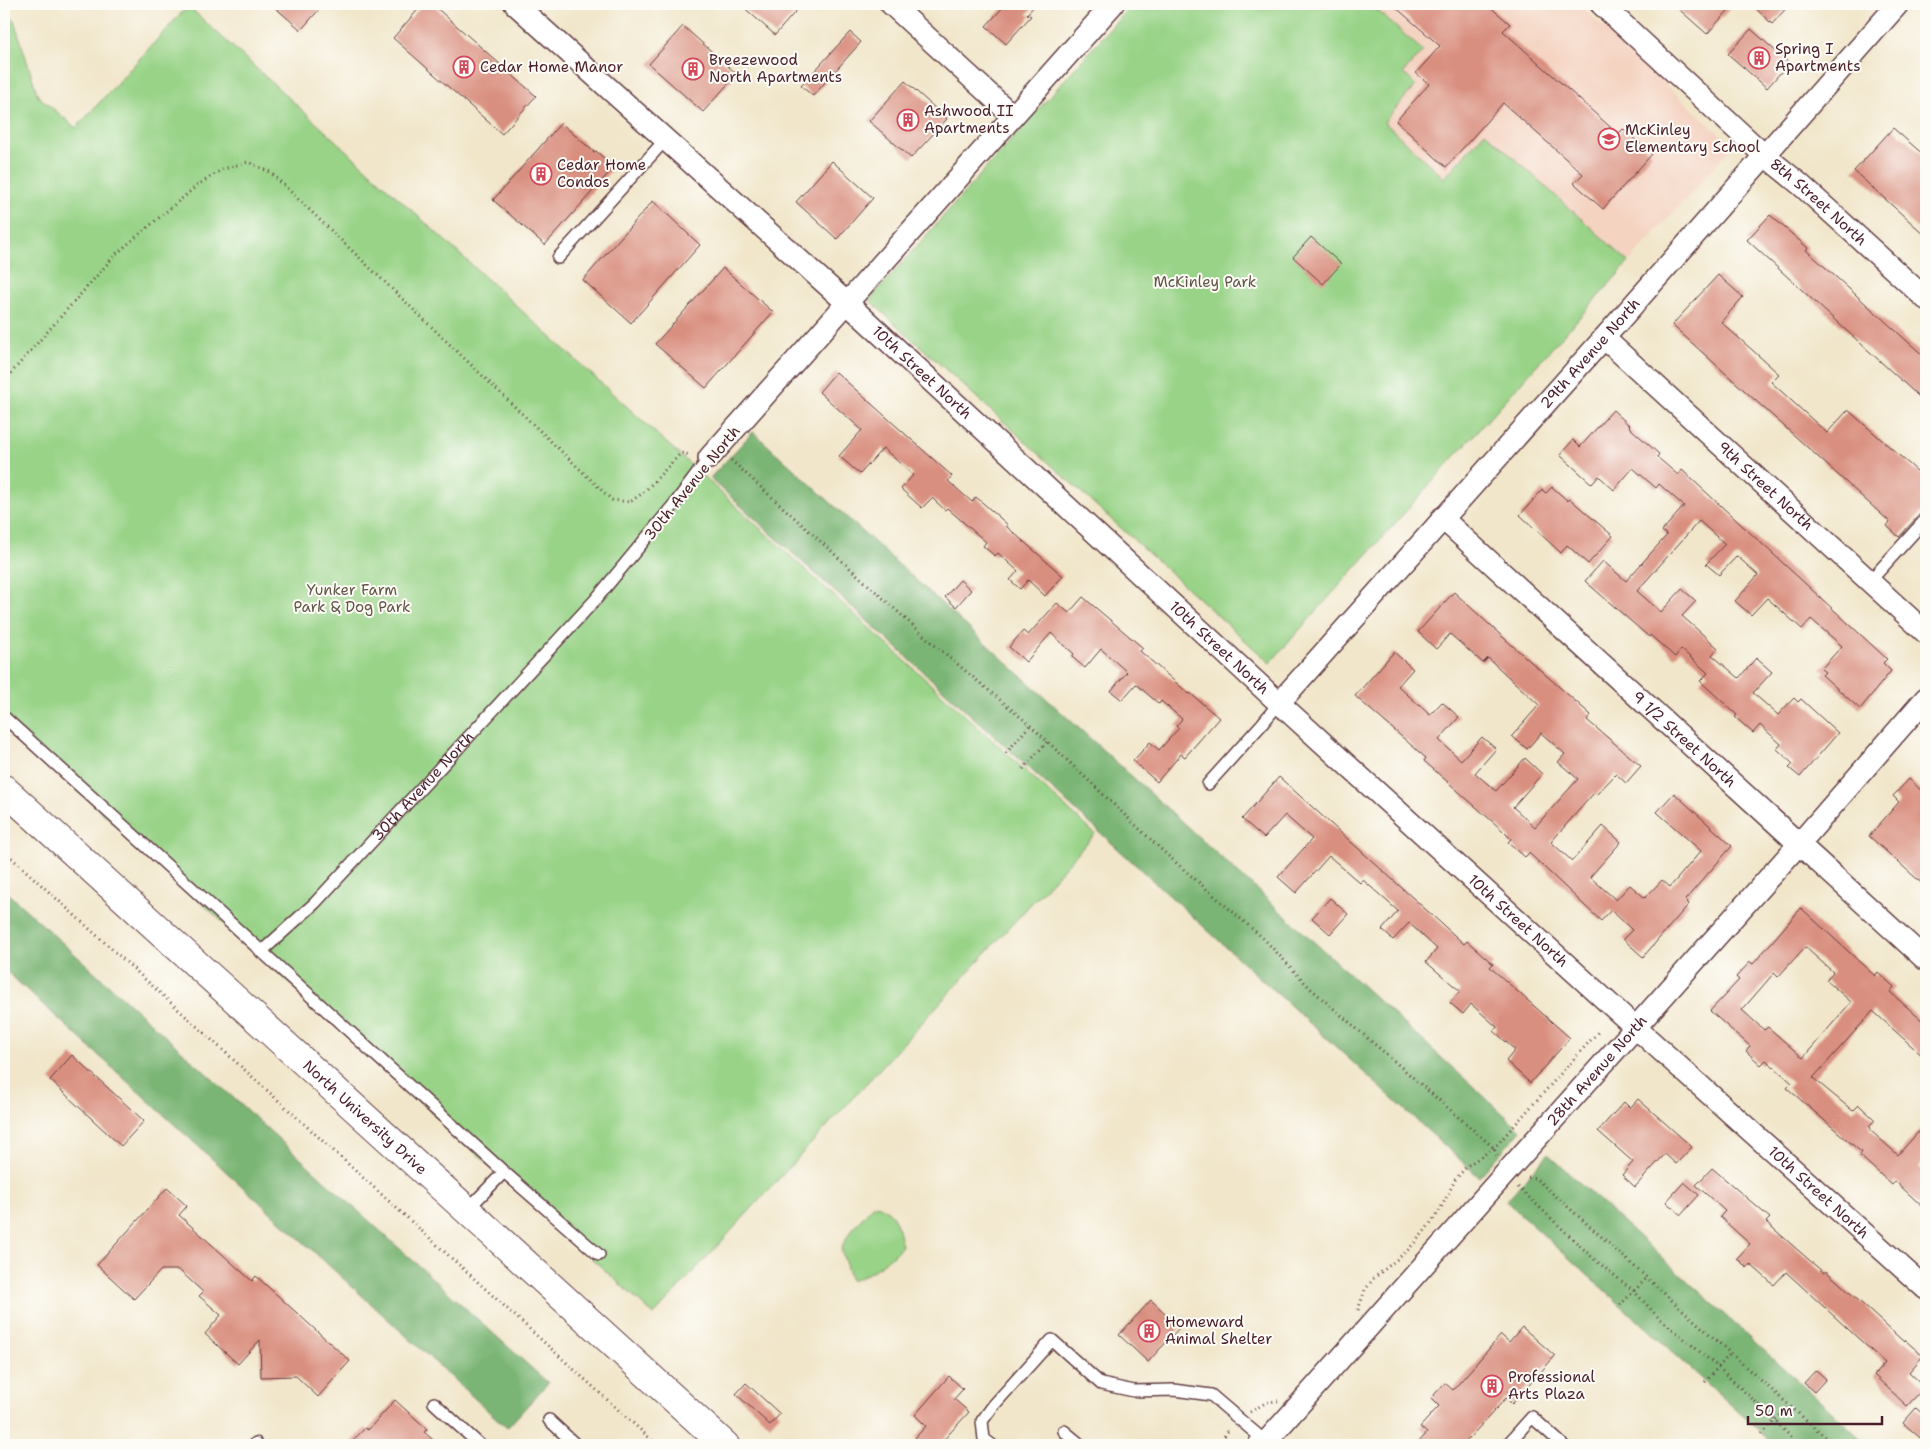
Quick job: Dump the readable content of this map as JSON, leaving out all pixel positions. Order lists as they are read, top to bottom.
{
  "streets": {
    "main road": ["North University Drive"],
    "street": [
      "8th Street North",
      "29th Avenue North",
      "10th Street North",
      "30th Avenue North",
      "9th Street North",
      "9 1/2 Street North",
      "28th Avenue North"
    ]
  },
  "crossings": [
    ["8th Street North", "29th Avenue North"],
    ["29th Avenue North", "10th Street North"],
    ["29th Avenue North", "9th Street North"],
    ["29th Avenue North", "9 1/2 Street North"],
    ["10th Street North", "30th Avenue North"],
    ["10th Street North", "28th Avenue North"],
    ["9 1/2 Street North", "28th Avenue North"]
  ],
  "parks": ["McKinley Park", "Yunker Farm Park & Dog Park"],
  "places": {
    "building": [
      "Spring I Apartments",
      "Cedar Home Manor",
      "Breezewood North Apartments",
      "Ashwood II Apartments",
      "Cedar Home Condos",
      "Homeward Animal Shelter",
      "Professional Arts Plaza"
    ],
    "school or university": ["McKinley Elementary School"]
  },
  "scale_bar": "50 m"
}
